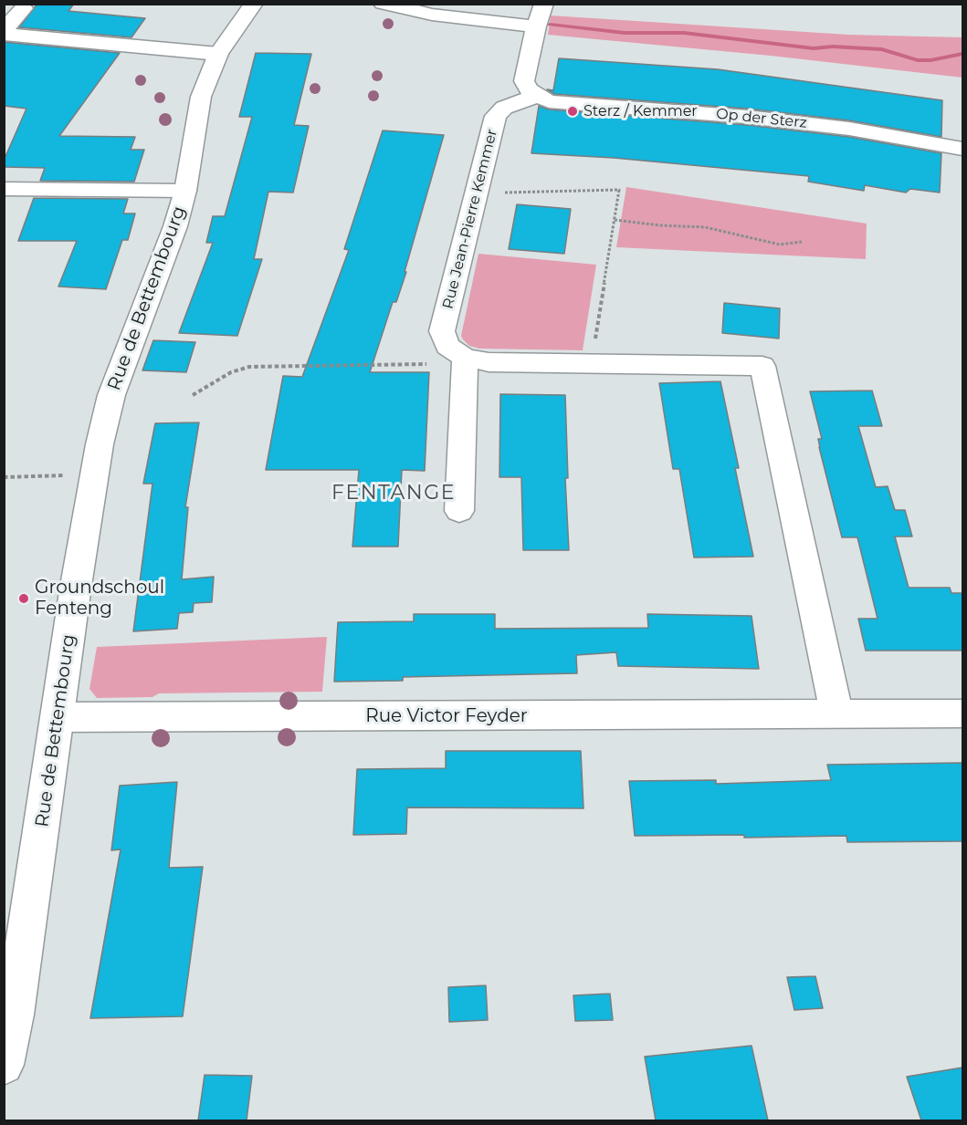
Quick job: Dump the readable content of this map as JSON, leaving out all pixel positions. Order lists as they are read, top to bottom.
{
  "streets": {
    "street": [
      "Op der Sterz",
      "Rue Jean-Pierre Kemmer",
      "Rue de Bettembourg",
      "Rue Victor Feyder"
    ]
  },
  "crossings": [
    ["Op der Sterz", "Rue Jean-Pierre Kemmer"],
    ["Rue de Bettembourg", "Rue Victor Feyder"]
  ],
  "districts": ["FENTANGE"],
  "places": ["Sterz / Kemmer", "Groundschoul Fenteng"]
}
